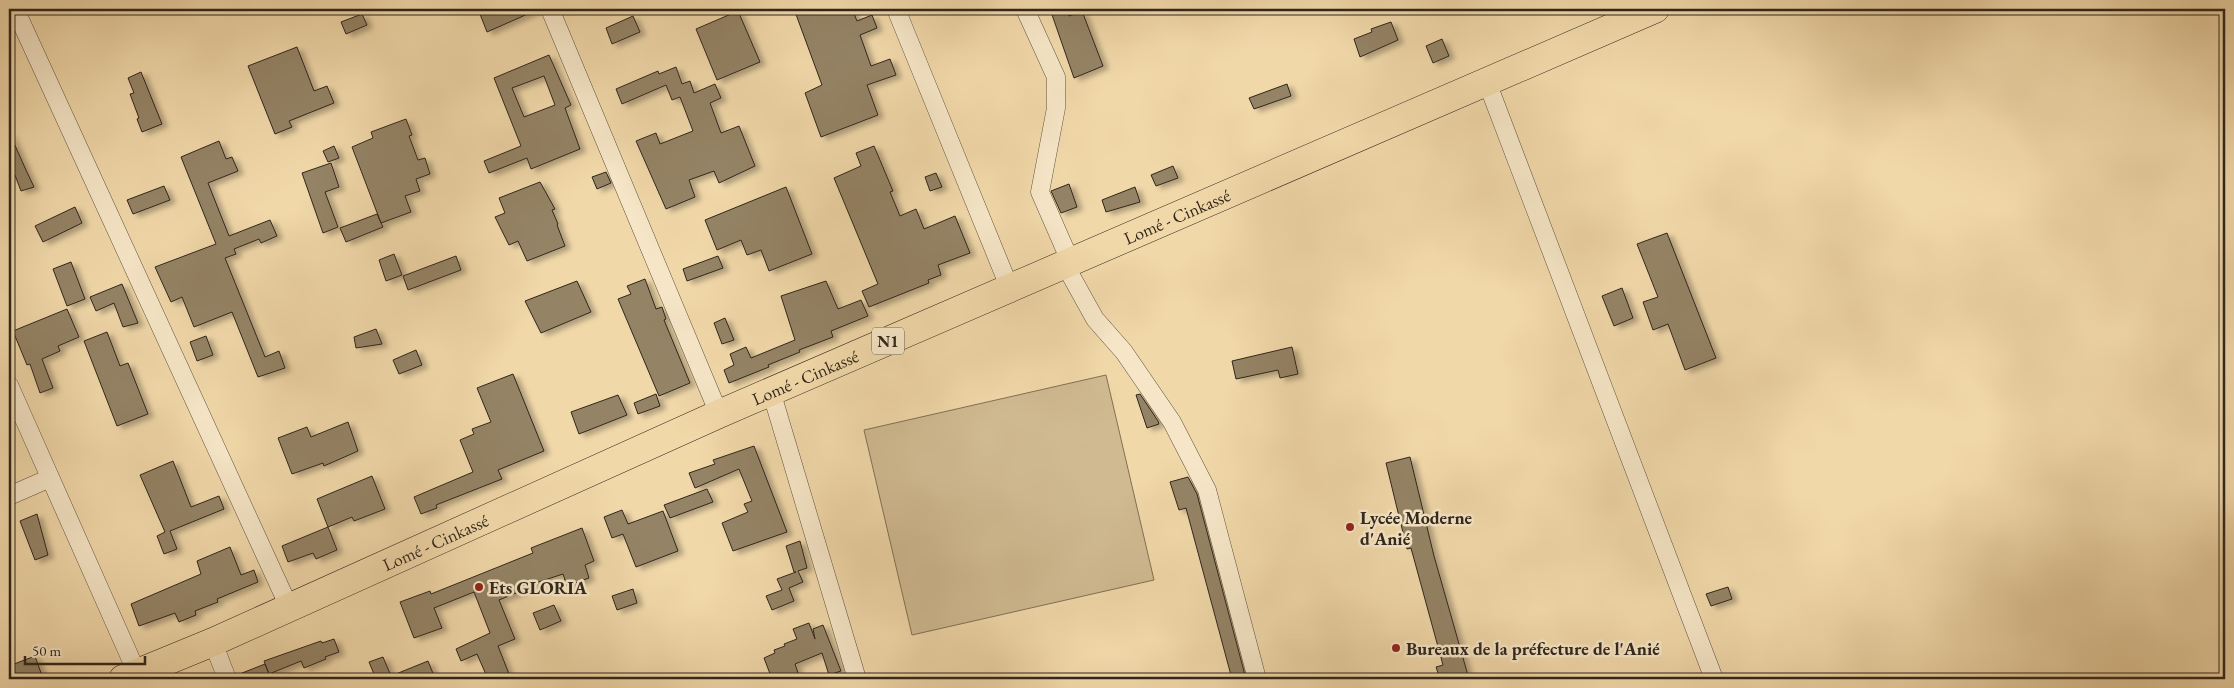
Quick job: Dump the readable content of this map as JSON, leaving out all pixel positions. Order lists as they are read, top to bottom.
{
  "streets": {
    "highway": ["Lomé - Cinkassé", "N1"]
  },
  "places": ["Lycée Moderne d'Anié", "Ets GLORIA", "Bureaux de la préfecture de l'Anié"],
  "scale_bar": "50 m"
}
